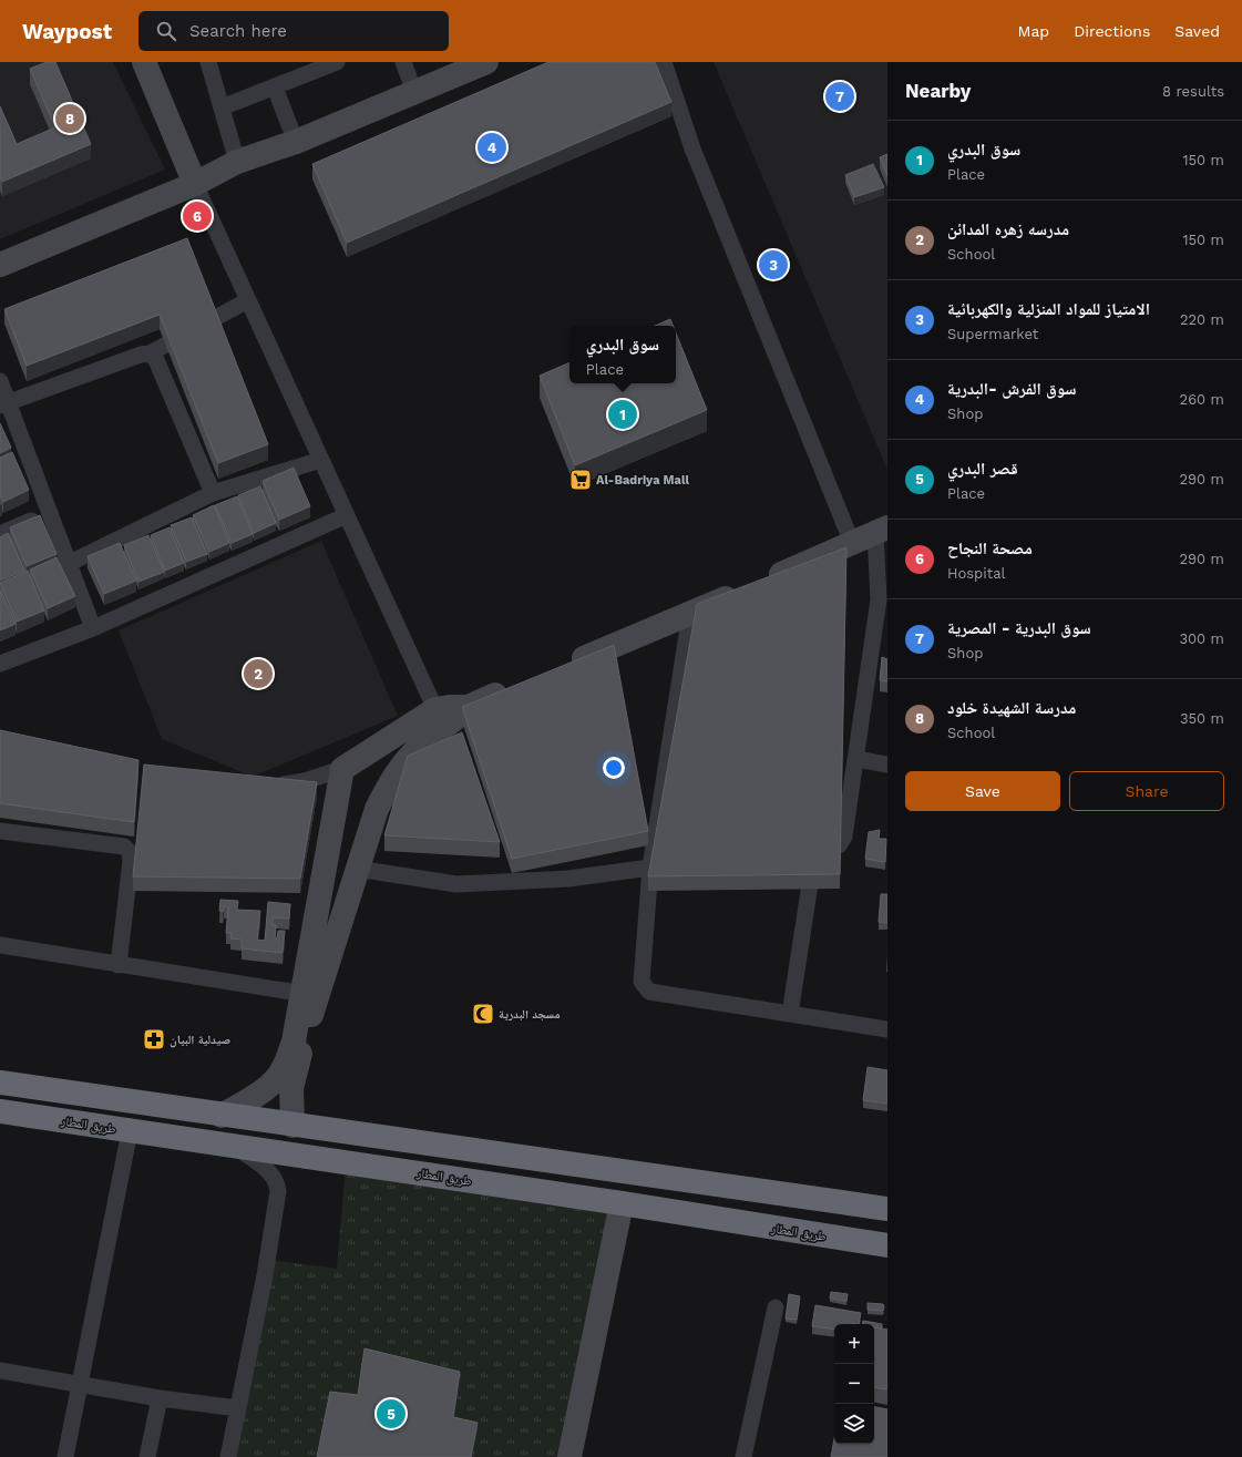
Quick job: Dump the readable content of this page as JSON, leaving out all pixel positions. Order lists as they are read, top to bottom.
{
  "streets": {
    "highway": ["طريق المطار"]
  },
  "places": {
    "supermarket": ["Al-Badriya Mall"],
    "mosque": ["مسجد البدرية"],
    "pharmacy": ["صيدلية البيان"]
  },
  "page": {
    "header": "Waypost",
    "search": "Search here",
    "nav": ["Map", "Directions", "Saved"],
    "heading": ["Nearby", "8 results"],
    "pins": [
      "7",
      "8",
      "4",
      "6",
      "3",
      "1",
      "2",
      "5"
    ],
    "list": [
      {
        "mark": "1",
        "name": "سوق البدري",
        "note": "Place",
        "value": "150 m"
      },
      {
        "mark": "2",
        "name": "مدرسه زهره المدائن",
        "note": "School",
        "value": "150 m"
      },
      {
        "mark": "3",
        "name": "الامتياز للمواد المنزلية والكهربائية",
        "note": "Supermarket",
        "value": "220 m"
      },
      {
        "mark": "4",
        "name": "سوق الفرش -البدرية",
        "note": "Shop",
        "value": "260 m"
      },
      {
        "mark": "5",
        "name": "قصر البدري",
        "note": "Place",
        "value": "290 m"
      },
      {
        "mark": "6",
        "name": "مصحة النجاح",
        "note": "Hospital",
        "value": "290 m"
      },
      {
        "mark": "7",
        "name": "سوق البدرية - المصرية",
        "note": "Shop",
        "value": "300 m"
      },
      {
        "mark": "8",
        "name": "مدرسة الشهيدة خلود",
        "note": "School",
        "value": "350 m"
      }
    ],
    "popup": ["سوق البدري", "Place"],
    "buttons": ["Save", "Share"],
    "map_buttons": ["+", "−"]
  }
}
